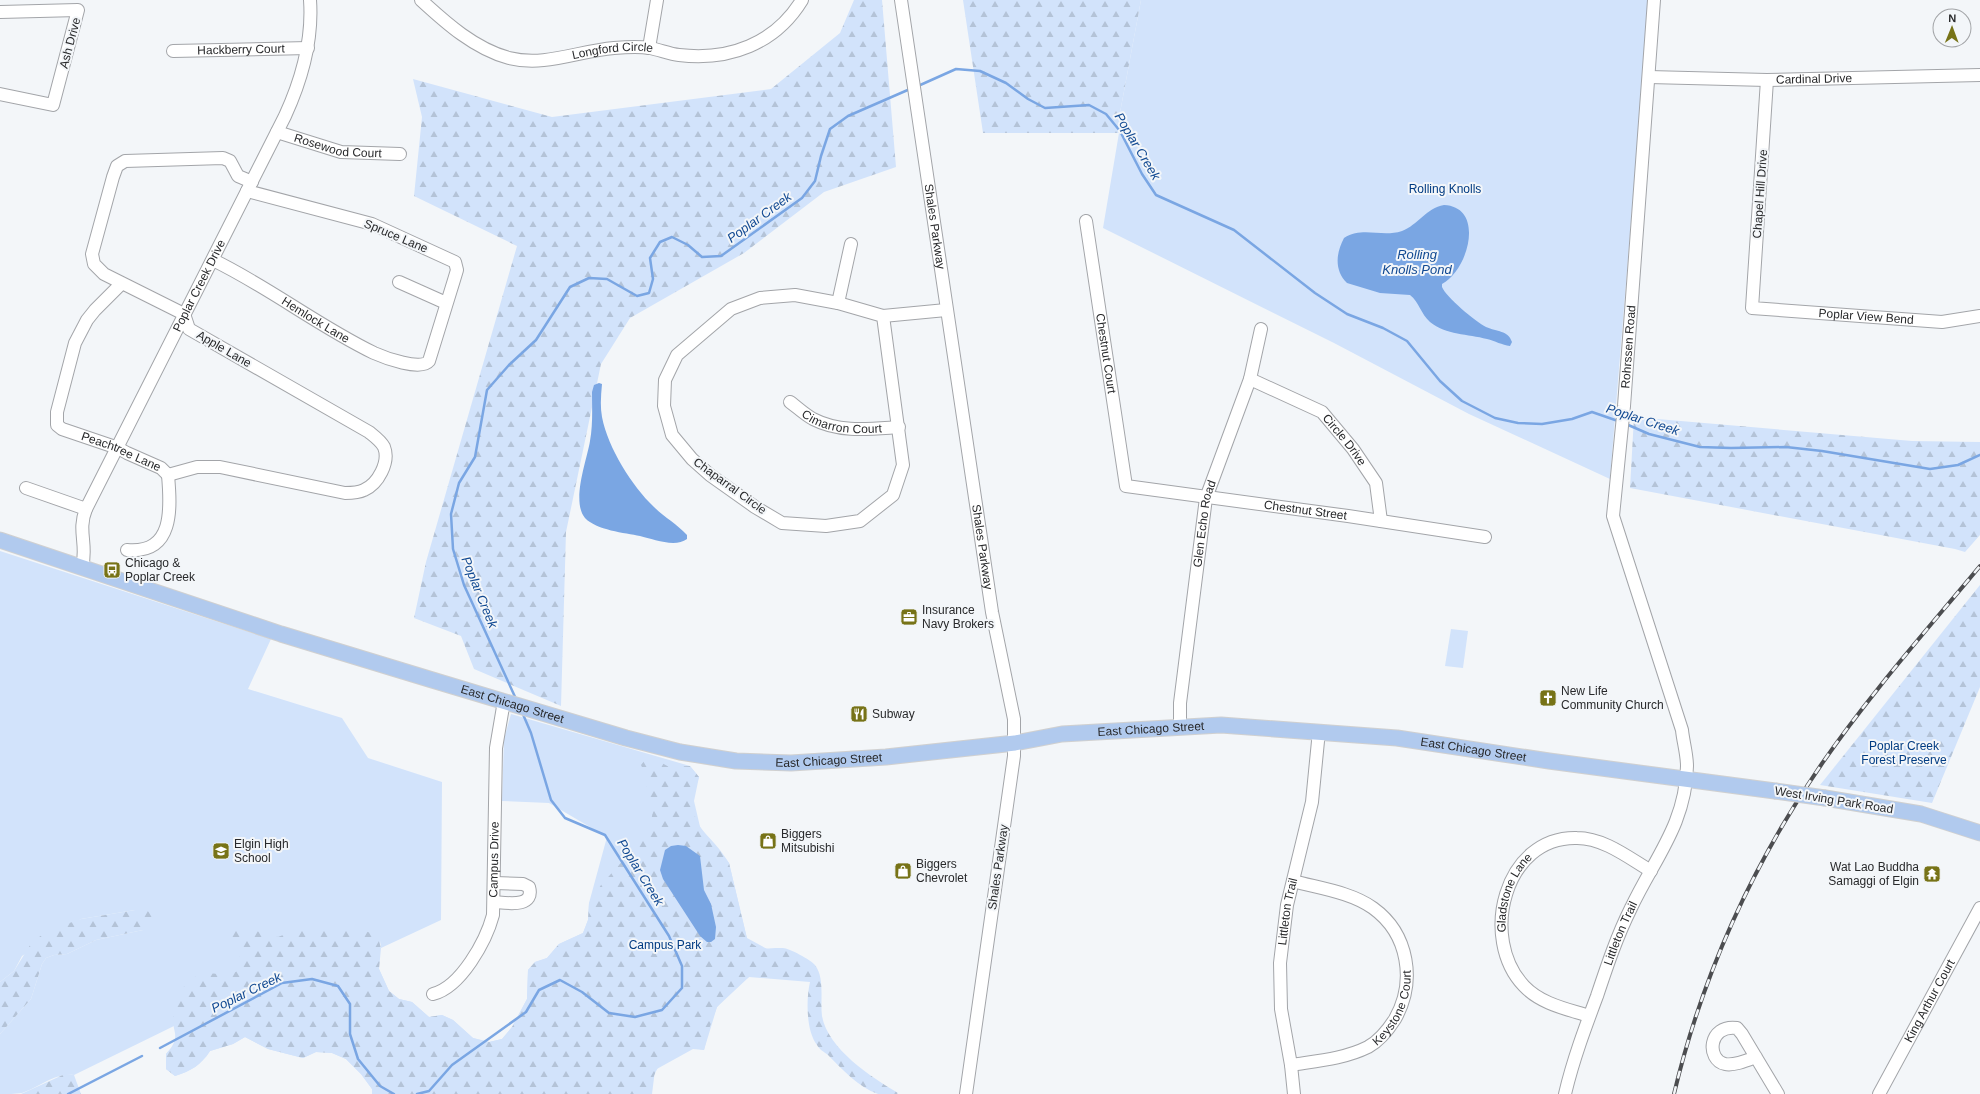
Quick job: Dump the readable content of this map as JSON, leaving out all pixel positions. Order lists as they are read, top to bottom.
{
  "streets": {
    "main road": ["East Chicago Street", "West Irving Park Road"],
    "street": [
      "Ash Drive",
      "Hackberry Court",
      "Longford Circle",
      "Cardinal Drive",
      "Rosewood Court",
      "Chapel Hill Drive",
      "Shales Parkway",
      "Spruce Lane",
      "Poplar Creek Drive",
      "Poplar View Bend",
      "Hemlock Lane",
      "Rohrssen Road",
      "Apple Lane",
      "Chestnut Court",
      "Cimarron Court",
      "Circle Drive",
      "Peachtree Lane",
      "Chaparral Circle",
      "Chestnut Street",
      "Glen Echo Road",
      "Campus Drive",
      "Gladstone Lane",
      "Littleton Trail",
      "King Arthur Court",
      "Keystone Court"
    ]
  },
  "crossings": [
    ["Hackberry Court", "Poplar Creek Drive"],
    ["Cardinal Drive", "Chapel Hill Drive"],
    ["Cardinal Drive", "Rohrssen Road"],
    ["Rosewood Court", "Poplar Creek Drive"],
    ["Chapel Hill Drive", "Poplar View Bend"],
    ["Shales Parkway", "Chaparral Circle"],
    ["Shales Parkway", "East Chicago Street"],
    ["Spruce Lane", "Poplar Creek Drive"],
    ["Spruce Lane", "Hemlock Lane"],
    ["Spruce Lane", "Peachtree Lane"],
    ["Poplar Creek Drive", "Hemlock Lane"],
    ["Poplar Creek Drive", "Apple Lane"],
    ["Poplar Creek Drive", "Peachtree Lane"],
    ["Poplar Creek Drive", "East Chicago Street"],
    ["Rohrssen Road", "East Chicago Street"],
    ["Rohrssen Road", "West Irving Park Road"],
    ["Rohrssen Road", "Littleton Trail"],
    ["Apple Lane", "Peachtree Lane"],
    ["Chestnut Court", "Chestnut Street"],
    ["Cimarron Court", "Chaparral Circle"],
    ["Circle Drive", "Chestnut Street"],
    ["Circle Drive", "Glen Echo Road"],
    ["Chestnut Street", "Glen Echo Road"],
    ["Glen Echo Road", "East Chicago Street"],
    ["East Chicago Street", "West Irving Park Road"],
    ["East Chicago Street", "Campus Drive"],
    ["East Chicago Street", "Littleton Trail"],
    ["West Irving Park Road", "Littleton Trail"],
    ["Gladstone Lane", "Littleton Trail"],
    ["Littleton Trail", "Keystone Court"]
  ],
  "water": ["Poplar Creek", "Rolling Knolls Pond"],
  "parks": ["Rolling Knolls", "Poplar Creek Forest Preserve", "Campus Park"],
  "places": {
    "bus stop": ["Chicago & Poplar Creek"],
    "office": ["Insurance Navy Brokers"],
    "church": ["New Life Community Church"],
    "restaurant": ["Subway"],
    "shop": ["Biggers Mitsubishi", "Biggers Chevrolet"],
    "school or university": ["Elgin High School"],
    "temple": ["Wat Lao Buddha Samaggi of Elgin"]
  },
  "north": "top"
}
